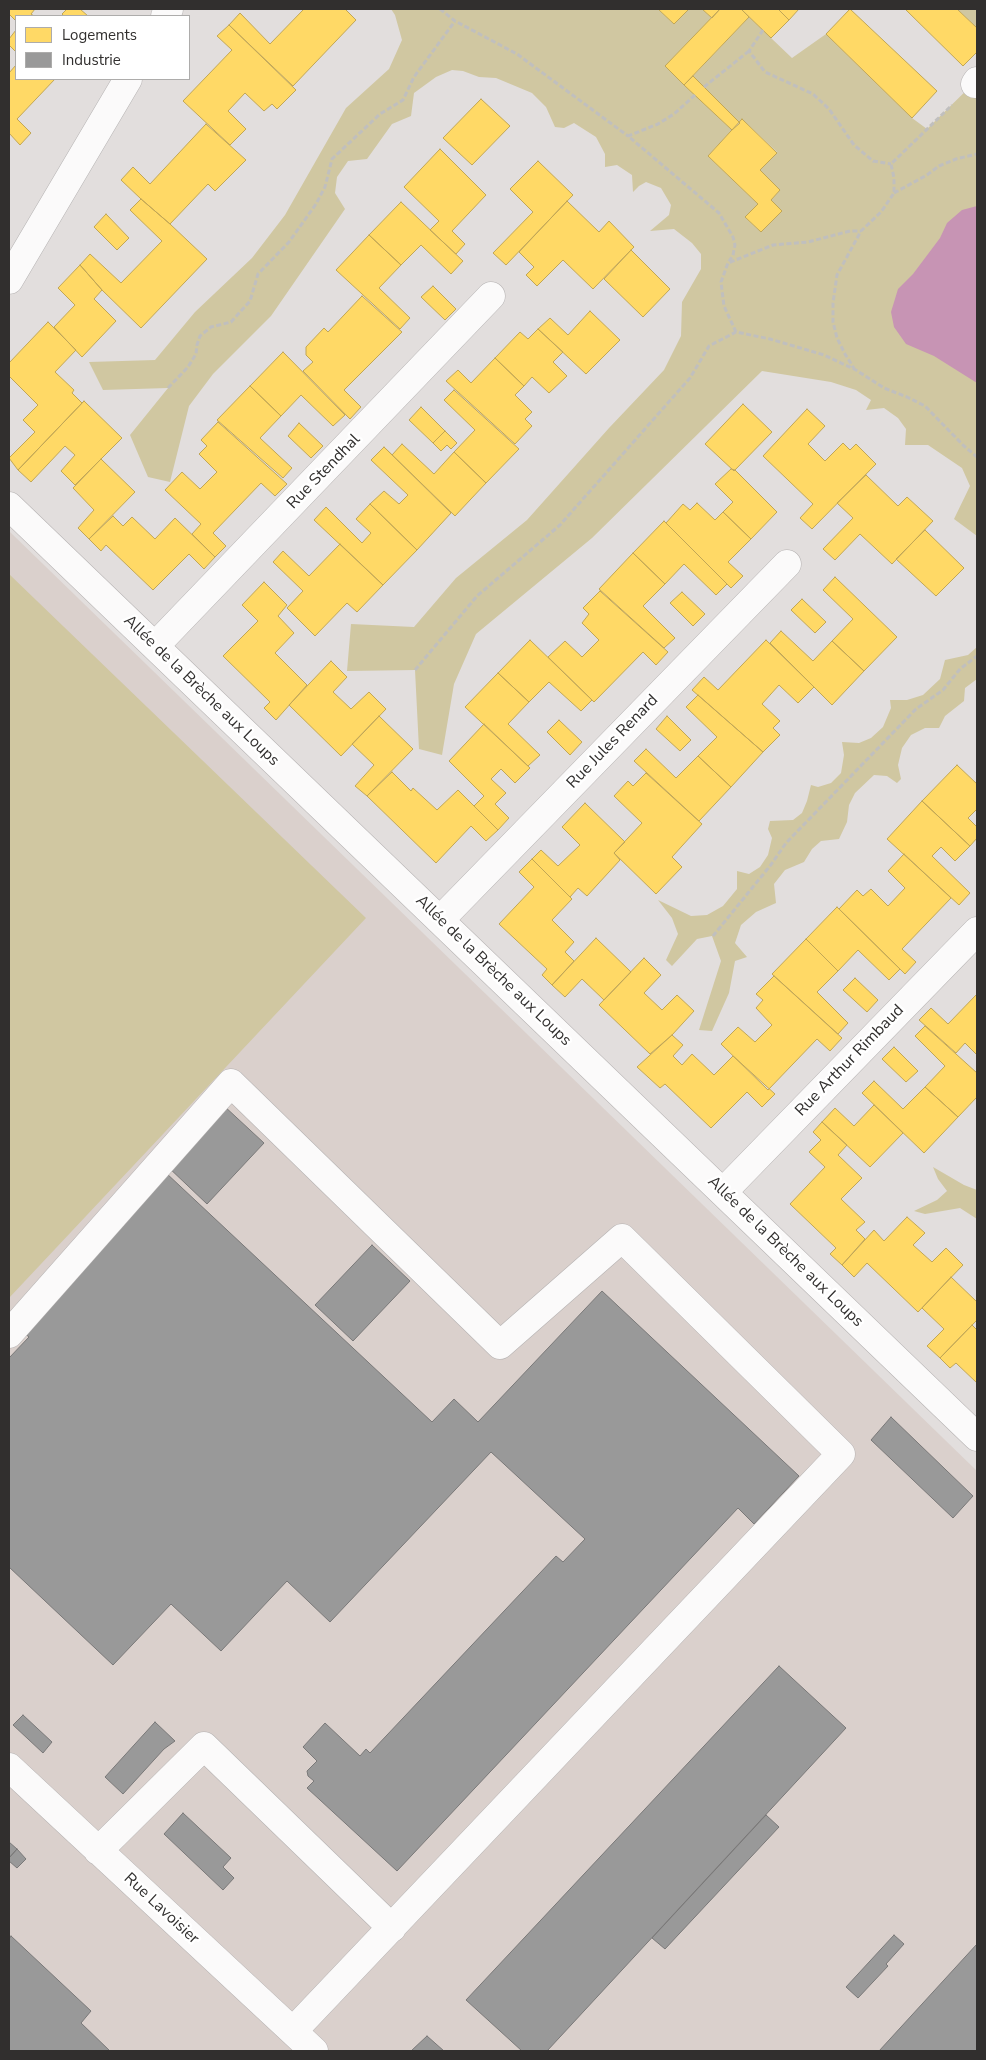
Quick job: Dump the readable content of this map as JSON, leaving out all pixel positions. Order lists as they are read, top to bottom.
{
  "streets": {
    "street": [
      "Rue Stendhal",
      "Allée de la Brèche aux Loups",
      "Rue Jules Renard",
      "Rue Arthur Rimbaud",
      "Rue Lavoisier"
    ]
  },
  "crossings": [
    ["Rue Stendhal", "Allée de la Brèche aux Loups"],
    ["Allée de la Brèche aux Loups", "Rue Jules Renard"],
    ["Allée de la Brèche aux Loups", "Rue Arthur Rimbaud"]
  ],
  "legend": ["Logements", "Industrie"]
}
